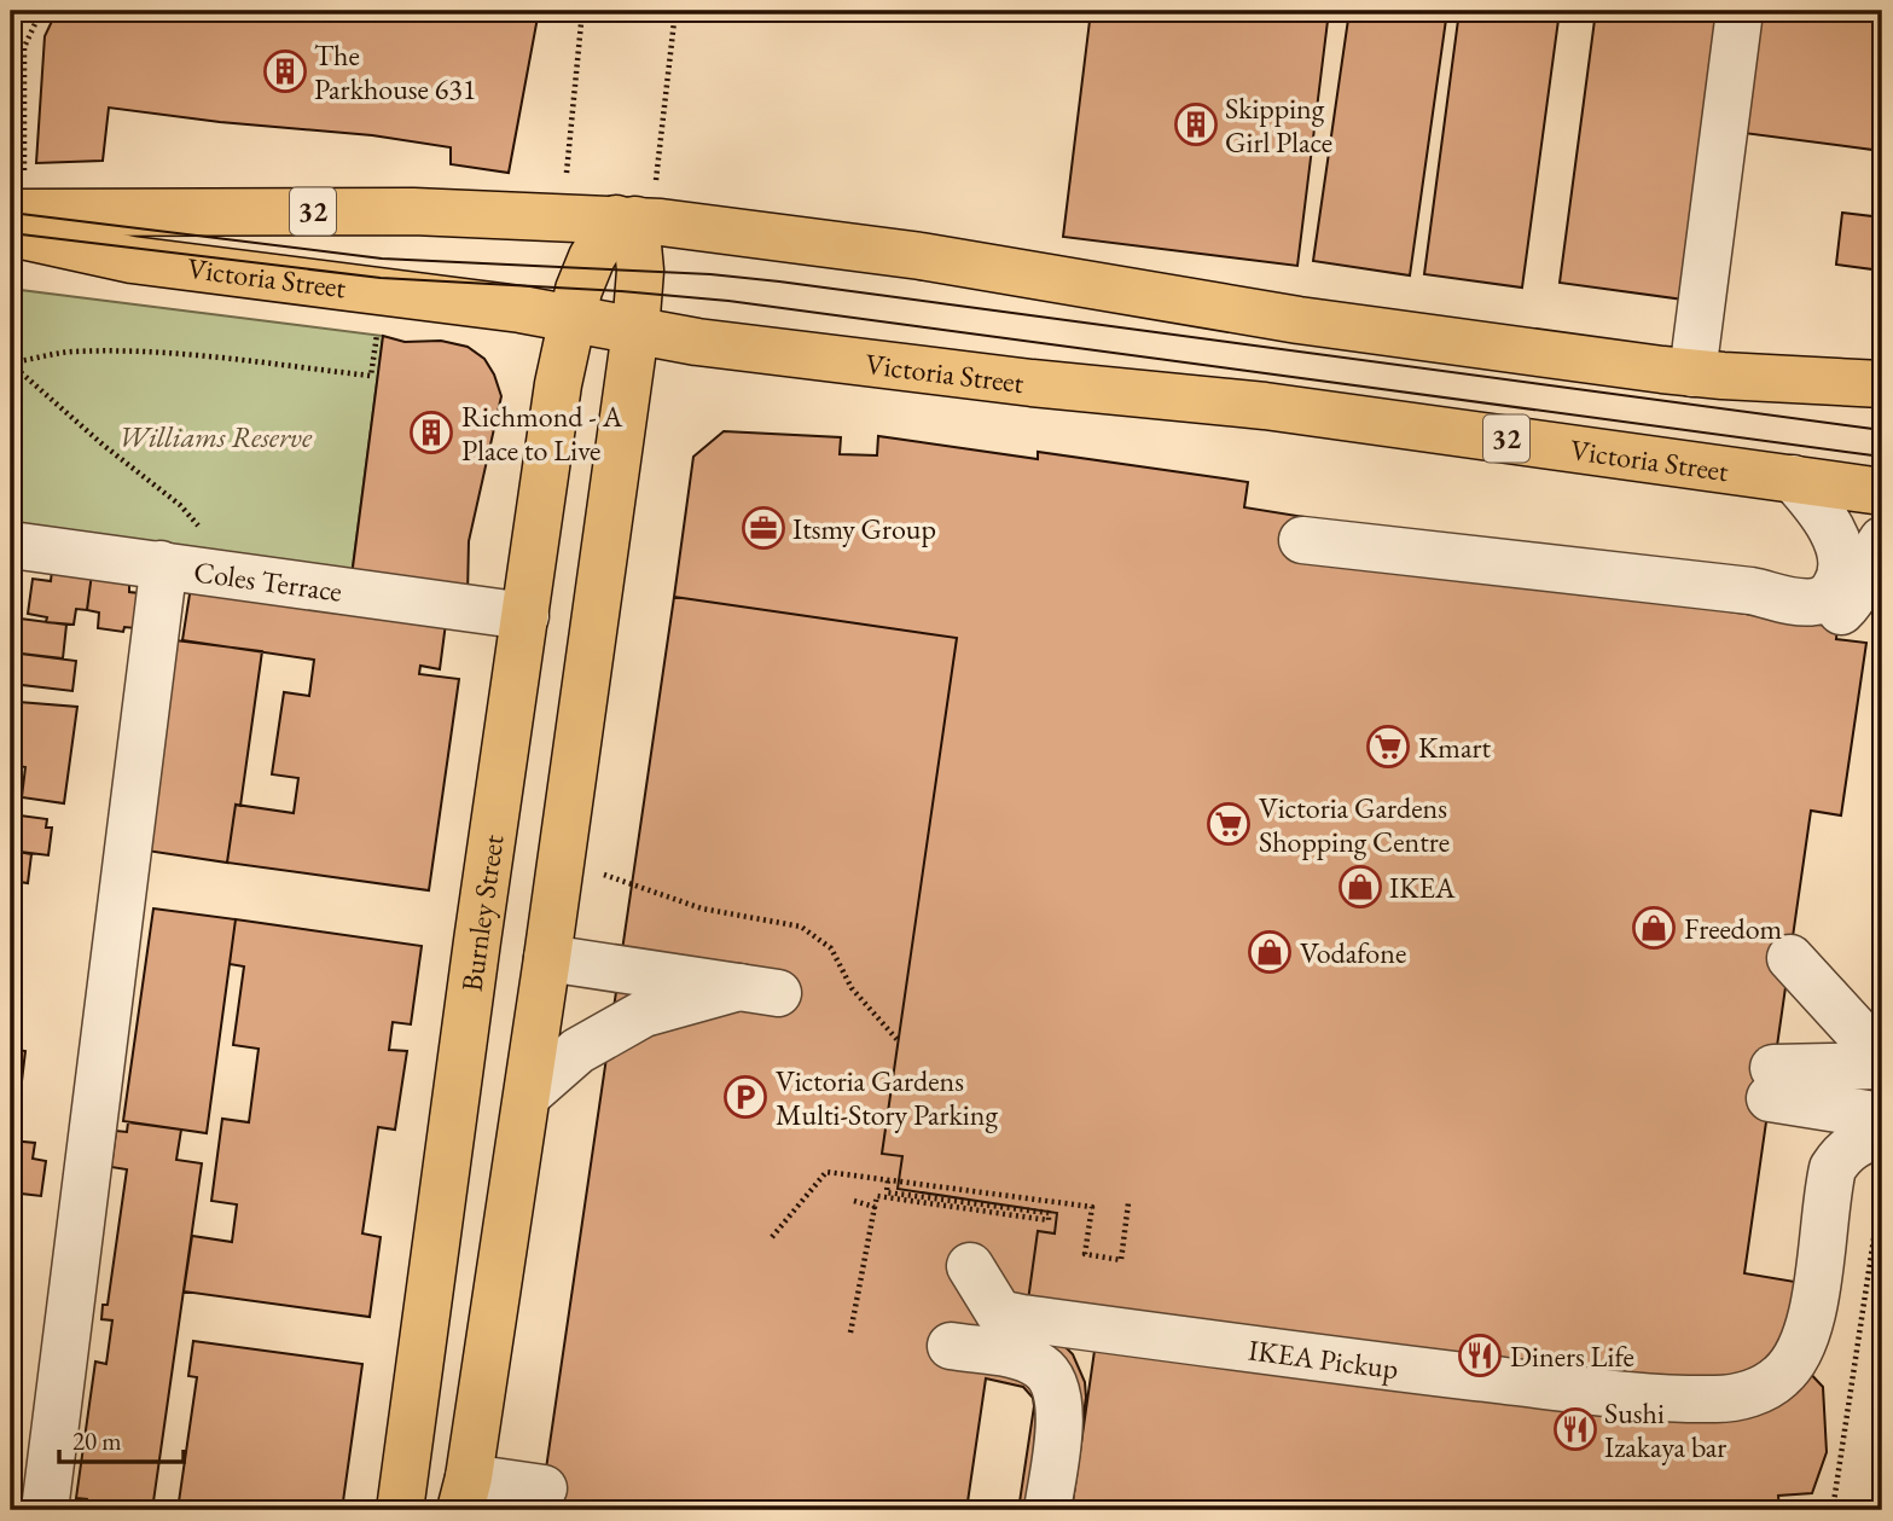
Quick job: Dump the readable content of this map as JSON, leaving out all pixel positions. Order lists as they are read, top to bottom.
{
  "streets": {
    "main road": ["32", "Victoria Street", "Burnley Street"],
    "street": ["Coles Terrace", "IKEA Pickup"]
  },
  "crossings": [
    ["Victoria Street", "Burnley Street"],
    ["Coles Terrace", "Burnley Street"]
  ],
  "parks": ["Williams Reserve"],
  "places": {
    "building": ["The Parkhouse 631", "Skipping Girl Place", "Richmond - A Place to Live"],
    "office": ["Itsmy Group"],
    "supermarket": ["Kmart", "Victoria Gardens Shopping Centre"],
    "shop": ["IKEA", "Freedom", "Vodafone"],
    "parking": ["Victoria Gardens Multi-Story Parking"],
    "restaurant": ["Diners Life", "Sushi Izakaya bar"]
  },
  "scale_bar": "20 m"
}
